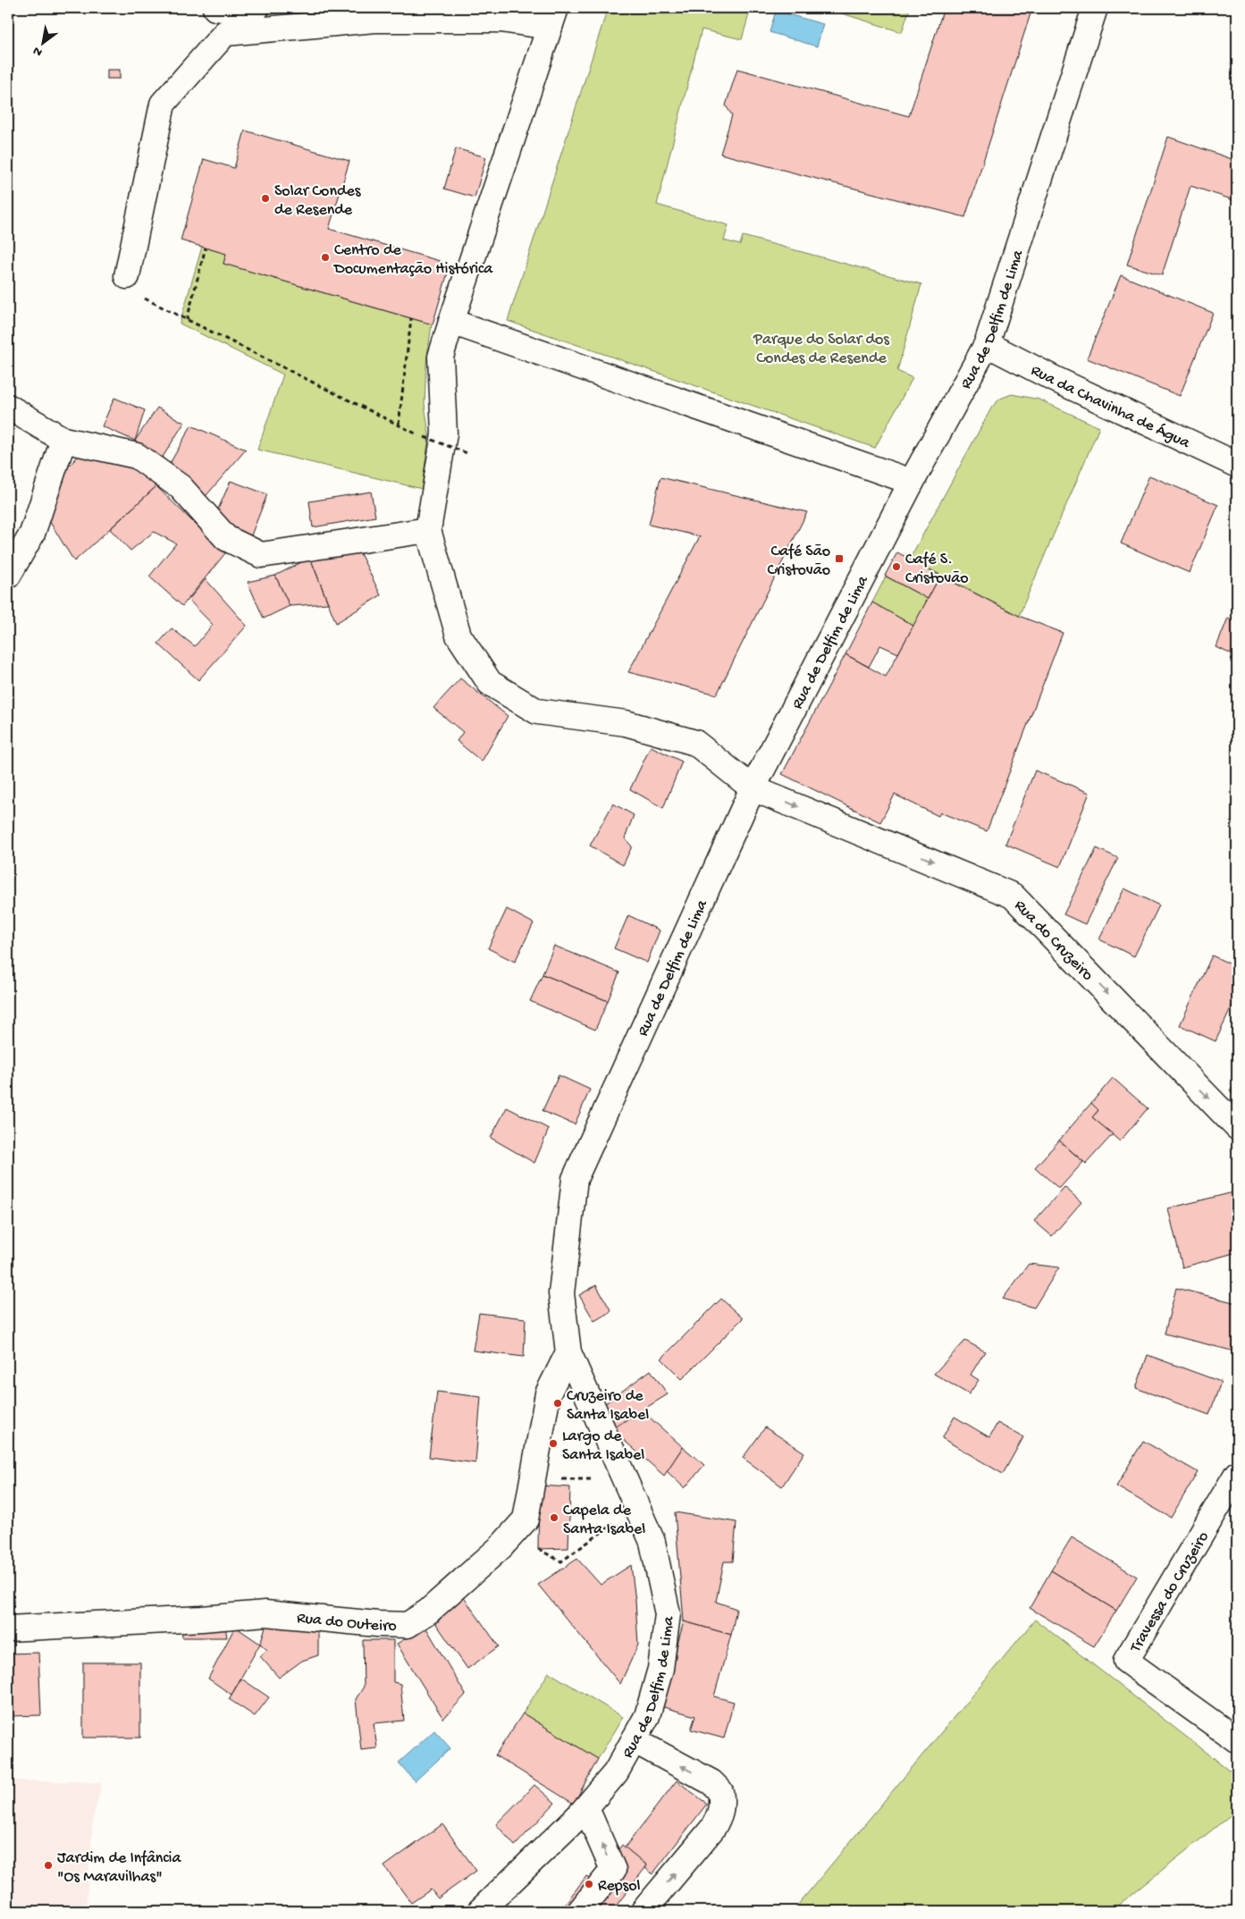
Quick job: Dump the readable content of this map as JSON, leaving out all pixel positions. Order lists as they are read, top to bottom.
{
  "streets": {
    "street": [
      "Rua de Delfim de Lima",
      "Rua da Chavinha de Água",
      "Rua do Cruzeiro",
      "Travessa do Cruzeiro",
      "Rua do Outeiro"
    ]
  },
  "crossings": [
    ["Rua de Delfim de Lima", "Rua da Chavinha de Água"],
    ["Rua de Delfim de Lima", "Rua do Cruzeiro"],
    ["Rua de Delfim de Lima", "Rua do Outeiro"]
  ],
  "one_way": ["Rua do Cruzeiro"],
  "parks": ["Parque do Solar dos Condes de Resende"],
  "places": {
    "other": [
      "Solar Condes de Resende",
      "Centro de Documentação Histórica",
      "Café S. Cristovão",
      "Cruzeiro de Santa Isabel",
      "Largo de Santa Isabel",
      "Capela de Santa Isabel",
      "Jardim de Infância \"Os Maravilhas\"",
      "Repsol"
    ],
    "transit": ["Café São Cristovão"]
  },
  "north": "bottom left"
}
